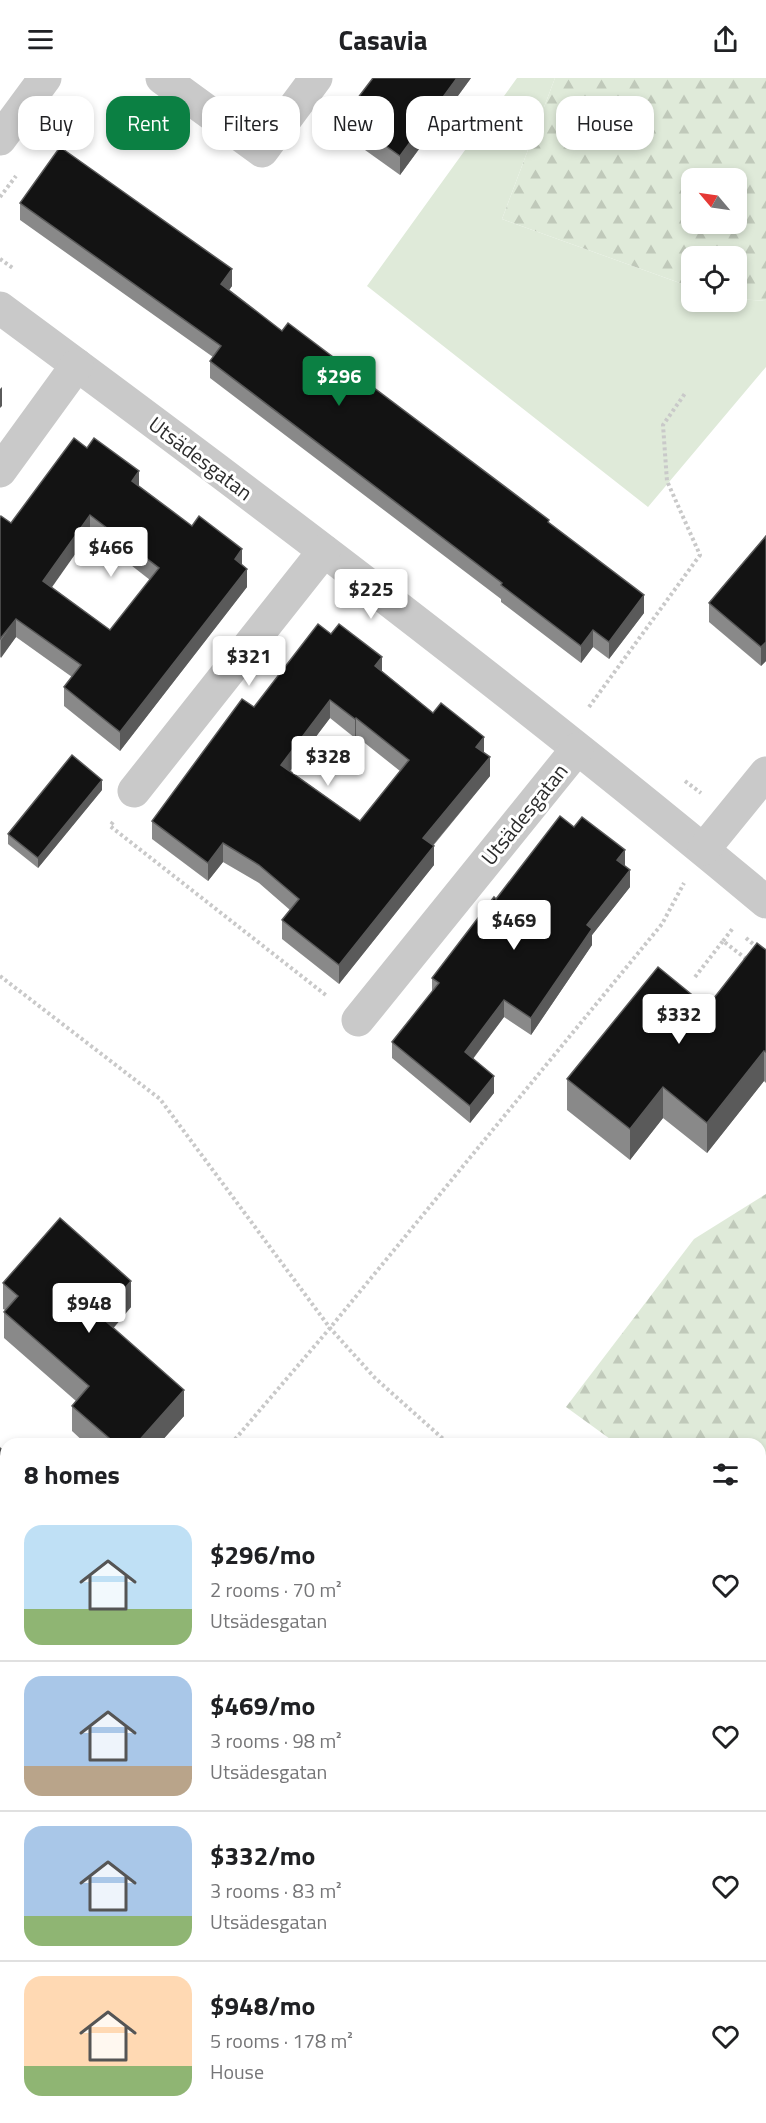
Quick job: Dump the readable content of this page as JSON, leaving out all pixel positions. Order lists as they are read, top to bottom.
{
  "streets": {
    "street": ["Utsädesgatan"]
  },
  "north": "top left",
  "page": {
    "header": "Casavia",
    "chip": [
      "Buy",
      "Rent",
      "Filters",
      "New",
      "Apartment",
      "House"
    ],
    "price": [
      "$296",
      "$466",
      "$225",
      "$321",
      "$328",
      "$469",
      "$332",
      "$948"
    ],
    "heading": "8 homes",
    "list": [
      {
        "name": "$296/mo",
        "note": "2 rooms · 70 m² · Utsädesgatan"
      },
      {
        "name": "$469/mo",
        "note": "3 rooms · 98 m² · Utsädesgatan"
      },
      {
        "name": "$332/mo",
        "note": "3 rooms · 83 m² · Utsädesgatan"
      },
      {
        "name": "$948/mo",
        "note": "5 rooms · 178 m² · House"
      }
    ]
  }
}
